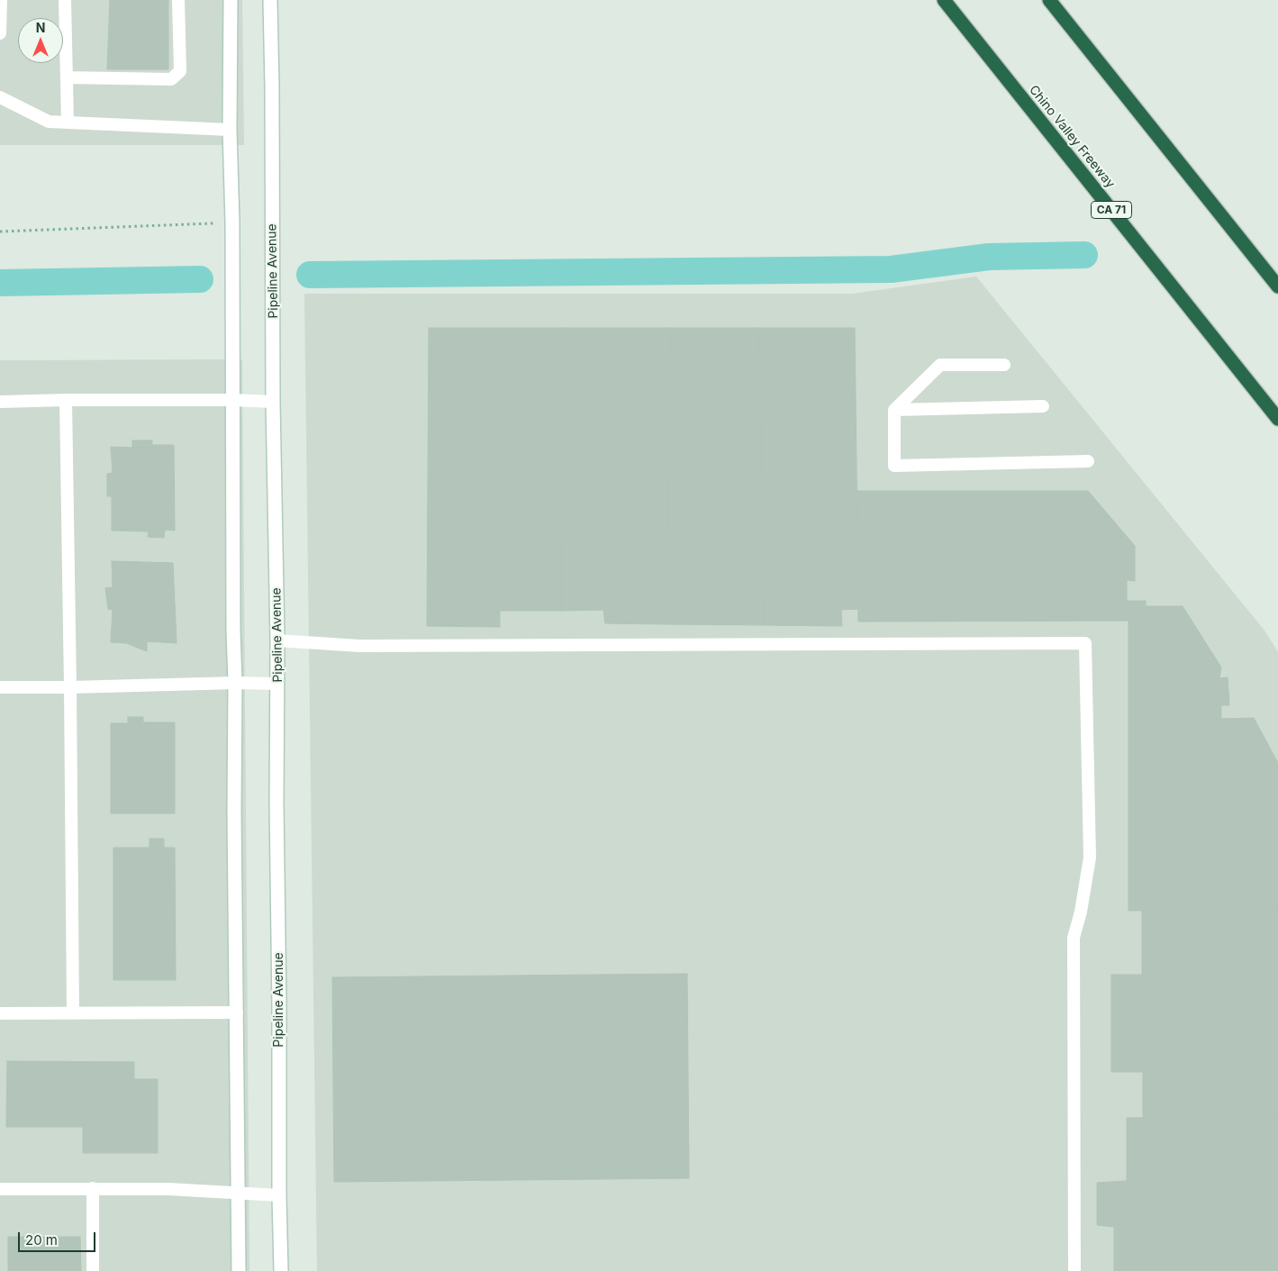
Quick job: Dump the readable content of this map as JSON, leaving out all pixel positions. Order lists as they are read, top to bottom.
{
  "streets": {
    "highway": ["Chino Valley Freeway", "CA 71"],
    "main road": ["Pipeline Avenue"]
  },
  "scale_bar": "20 m",
  "north": "top"
}
